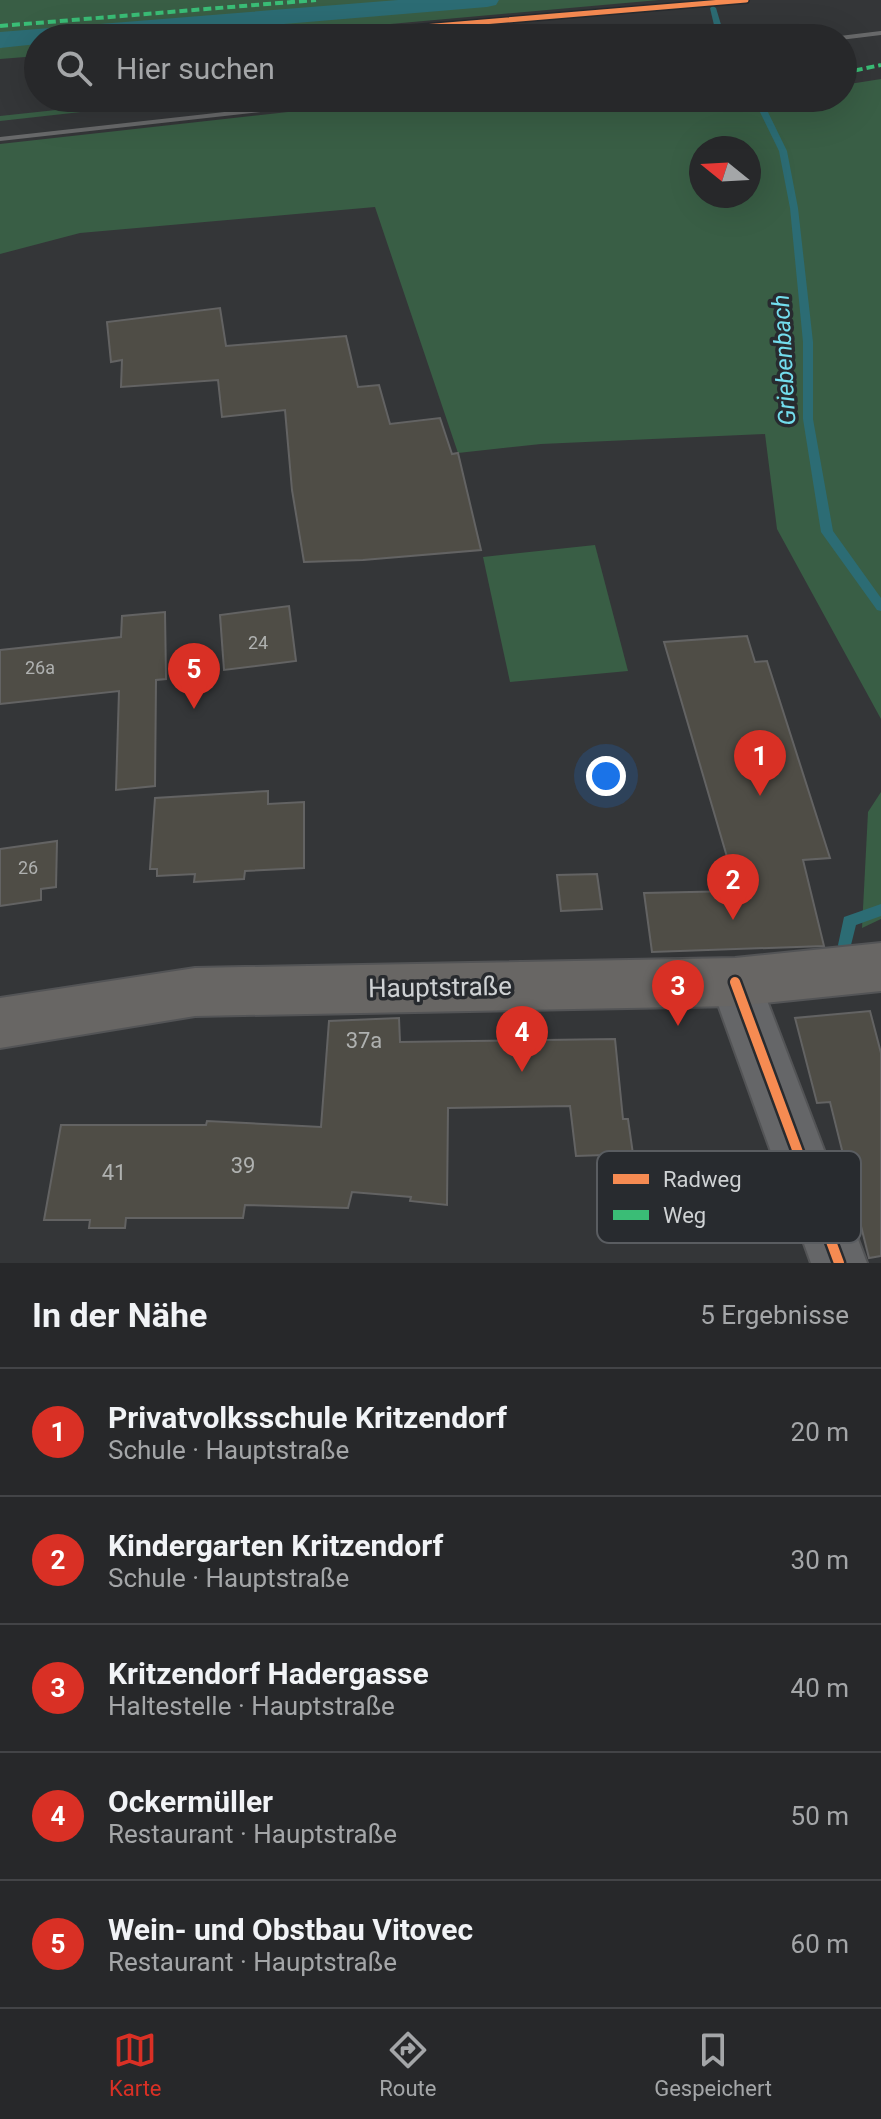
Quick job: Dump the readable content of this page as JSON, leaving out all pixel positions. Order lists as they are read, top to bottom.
{
  "streets": {
    "main road": ["Hauptstraße"]
  },
  "water": ["Griebenbach"],
  "house_numbers": [
    "24",
    "26a",
    "26",
    "37a",
    "39",
    "41"
  ],
  "legend": ["Radweg", "Weg"],
  "north": "left",
  "page": {
    "search": "Hier suchen",
    "pins": [
      "5",
      "1",
      "2",
      "3",
      "4"
    ],
    "heading": ["In der Nähe", "5 Ergebnisse"],
    "list": [
      {
        "mark": "1",
        "name": "Privatvolksschule Kritzendorf",
        "note": "Schule · Hauptstraße",
        "value": "20 m"
      },
      {
        "mark": "2",
        "name": "Kindergarten Kritzendorf",
        "note": "Schule · Hauptstraße",
        "value": "30 m"
      },
      {
        "mark": "3",
        "name": "Kritzendorf Hadergasse",
        "note": "Haltestelle · Hauptstraße",
        "value": "40 m"
      },
      {
        "mark": "4",
        "name": "Ockermüller",
        "note": "Restaurant · Hauptstraße",
        "value": "50 m"
      },
      {
        "mark": "5",
        "name": "Wein- und Obstbau Vitovec",
        "note": "Restaurant · Hauptstraße",
        "value": "60 m"
      }
    ],
    "nav": ["Karte", "Route", "Gespeichert"]
  }
}
